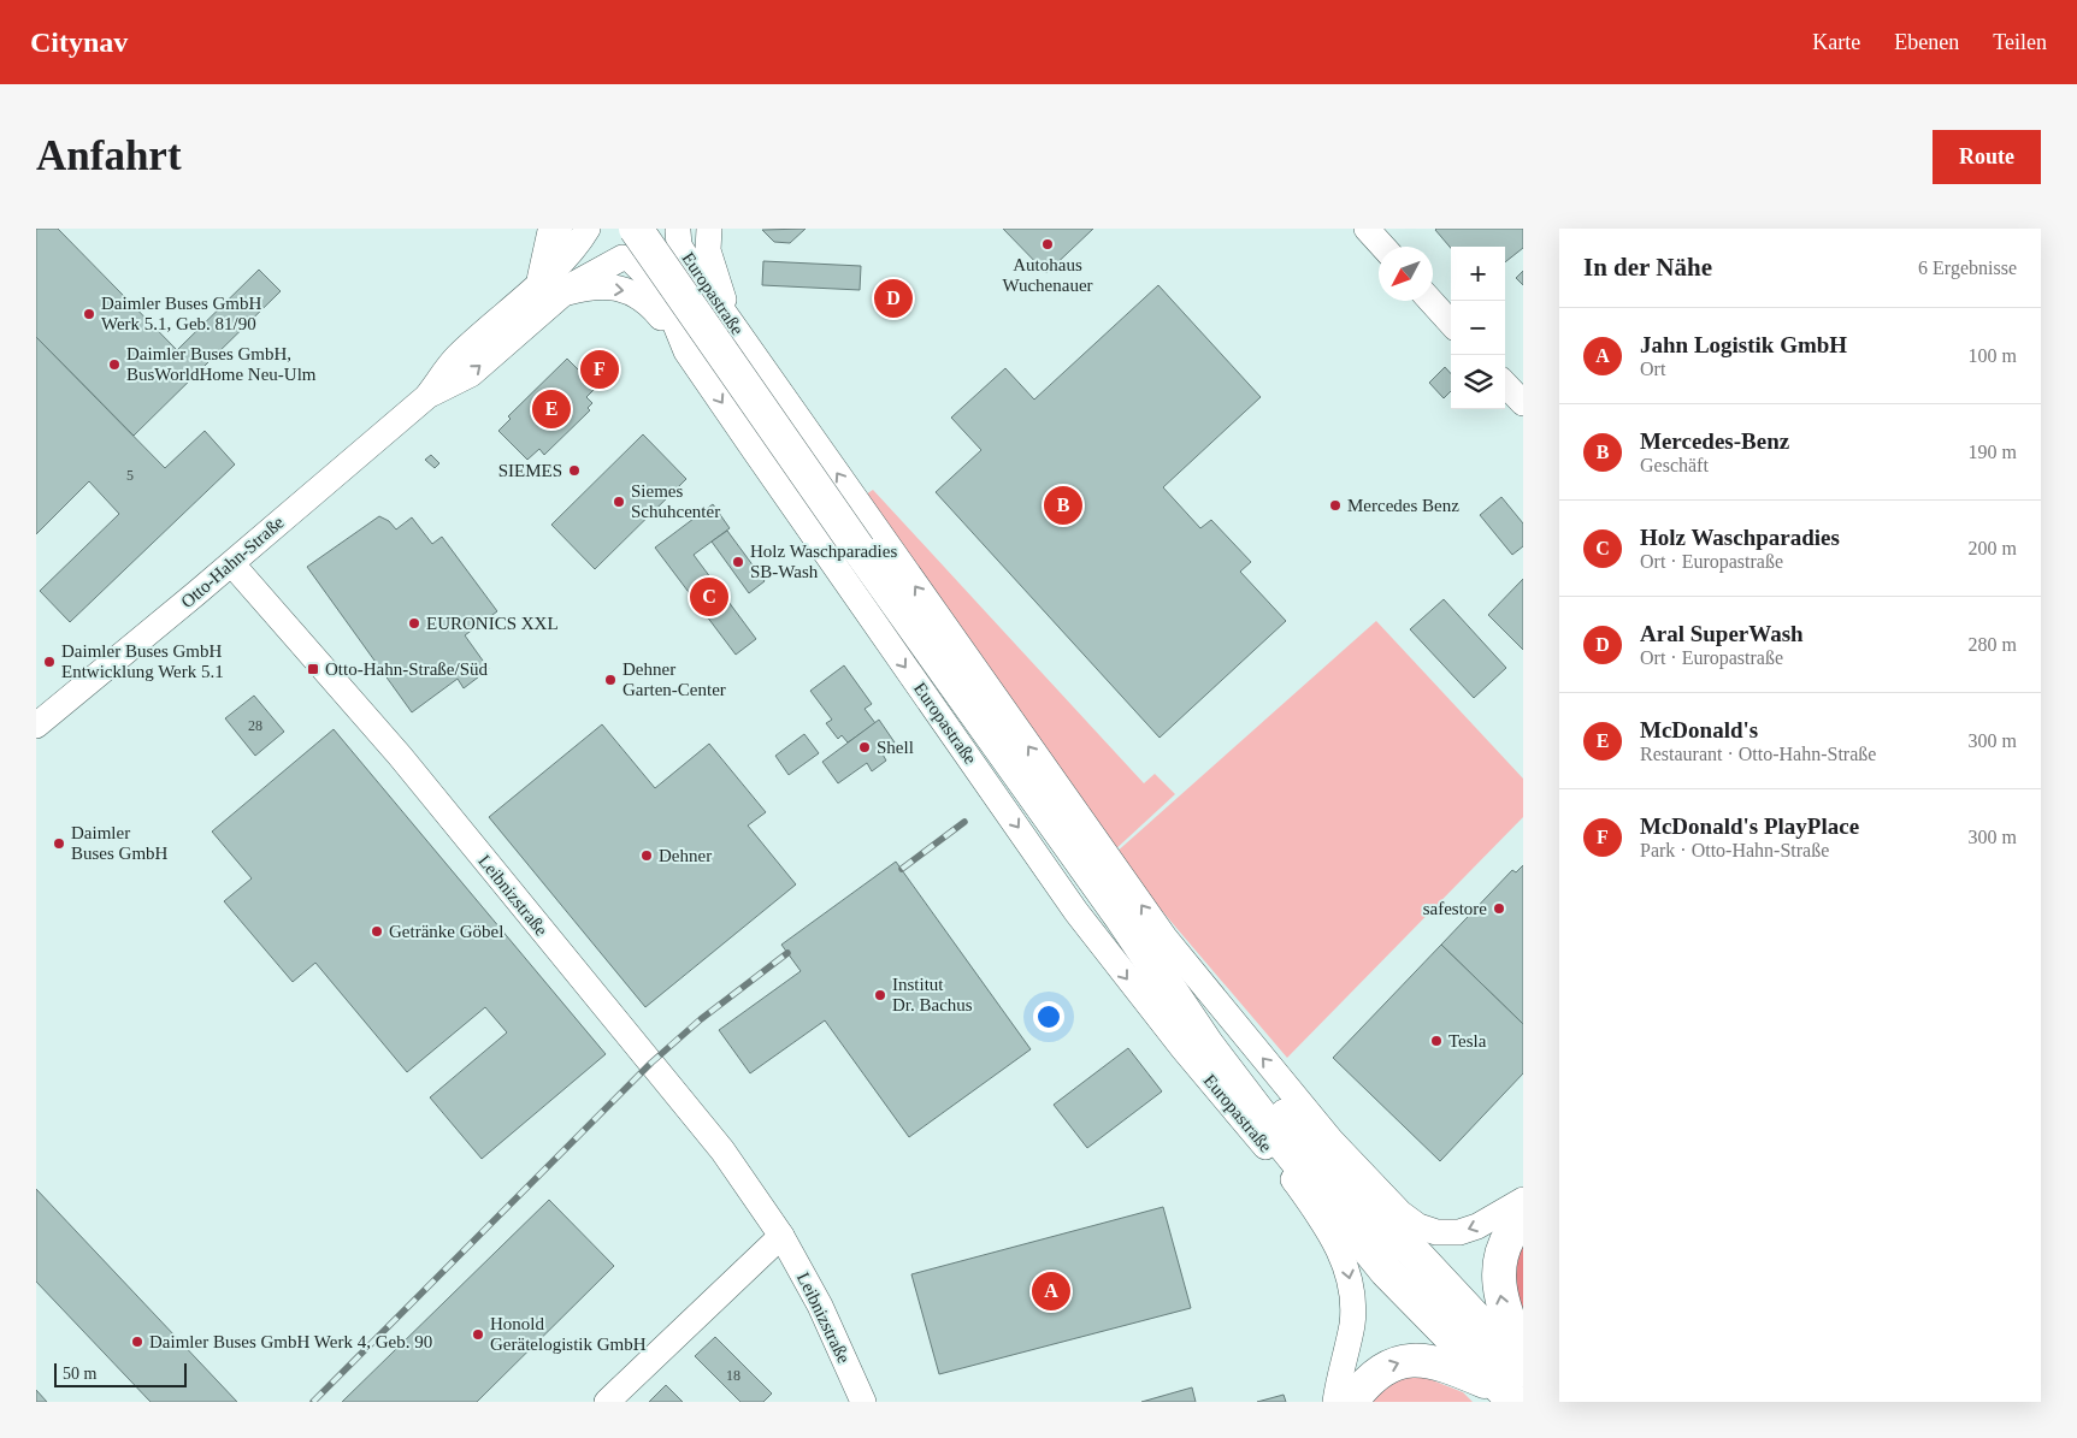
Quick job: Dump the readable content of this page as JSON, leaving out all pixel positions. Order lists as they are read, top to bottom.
{
  "streets": {
    "highway": ["Europastraße"],
    "street": ["Otto-Hahn-Straße", "Leibnizstraße"]
  },
  "crossings": [
    ["Europastraße", "Otto-Hahn-Straße"],
    ["Otto-Hahn-Straße", "Leibnizstraße"]
  ],
  "places": {
    "other": [
      "Autohaus Wuchenauer",
      "Daimler Buses GmbH Werk 5.1, Geb. 81/90",
      "Daimler Buses GmbH, BusWorldHome Neu-Ulm",
      "SIEMES",
      "Siemes Schuhcenter",
      "Mercedes Benz",
      "Holz Waschparadies SB-Wash",
      "EURONICS XXL",
      "Daimler Buses GmbH Entwicklung Werk 5.1",
      "Dehner Garten-Center",
      "Shell",
      "Daimler Buses GmbH",
      "Dehner",
      "safestore",
      "Getränke Göbel",
      "Institut Dr. Bachus",
      "Tesla",
      "Honold Gerätelogistik GmbH",
      "Daimler Buses GmbH Werk 4, Geb. 90"
    ],
    "transit": ["Otto-Hahn-Straße/Süd"]
  },
  "house_numbers": ["5", "28", "18"],
  "scale_bar": "50 m",
  "north": "bottom left",
  "page": {
    "header": "Citynav",
    "nav": ["Karte", "Ebenen", "Teilen"],
    "buttons": "Route",
    "title": "Anfahrt",
    "heading": ["In der Nähe", "6 Ergebnisse"],
    "map_buttons": ["+", "−"],
    "pins": [
      "D",
      "F",
      "E",
      "B",
      "C",
      "A"
    ],
    "list": [
      {
        "mark": "A",
        "name": "Jahn Logistik GmbH",
        "note": "Ort",
        "value": "100 m"
      },
      {
        "mark": "B",
        "name": "Mercedes-Benz",
        "note": "Geschäft",
        "value": "190 m"
      },
      {
        "mark": "C",
        "name": "Holz Waschparadies",
        "note": "Ort · Europastraße",
        "value": "200 m"
      },
      {
        "mark": "D",
        "name": "Aral SuperWash",
        "note": "Ort · Europastraße",
        "value": "280 m"
      },
      {
        "mark": "E",
        "name": "McDonald's",
        "note": "Restaurant · Otto-Hahn-Straße",
        "value": "300 m"
      },
      {
        "mark": "F",
        "name": "McDonald's PlayPlace",
        "note": "Park · Otto-Hahn-Straße",
        "value": "300 m"
      }
    ],
    "scale": "50 m"
  }
}
